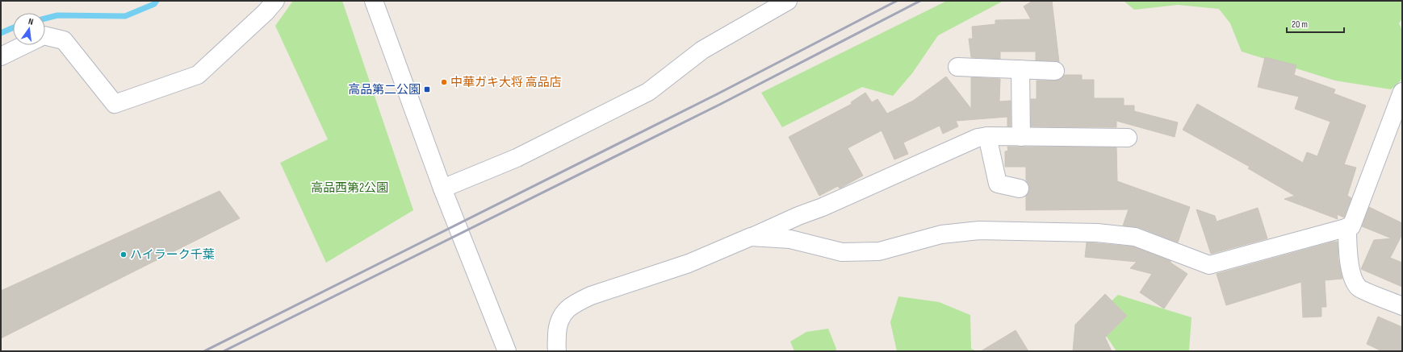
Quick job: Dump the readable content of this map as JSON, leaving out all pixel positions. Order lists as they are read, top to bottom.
{
  "parks": ["高品西第2公園"],
  "places": {
    "other": ["中華ガキ大将 高品店", "ハイラーク千葉"],
    "transit": ["高品第二公園"]
  },
  "scale_bar": "20 m",
  "north": "top"
}
